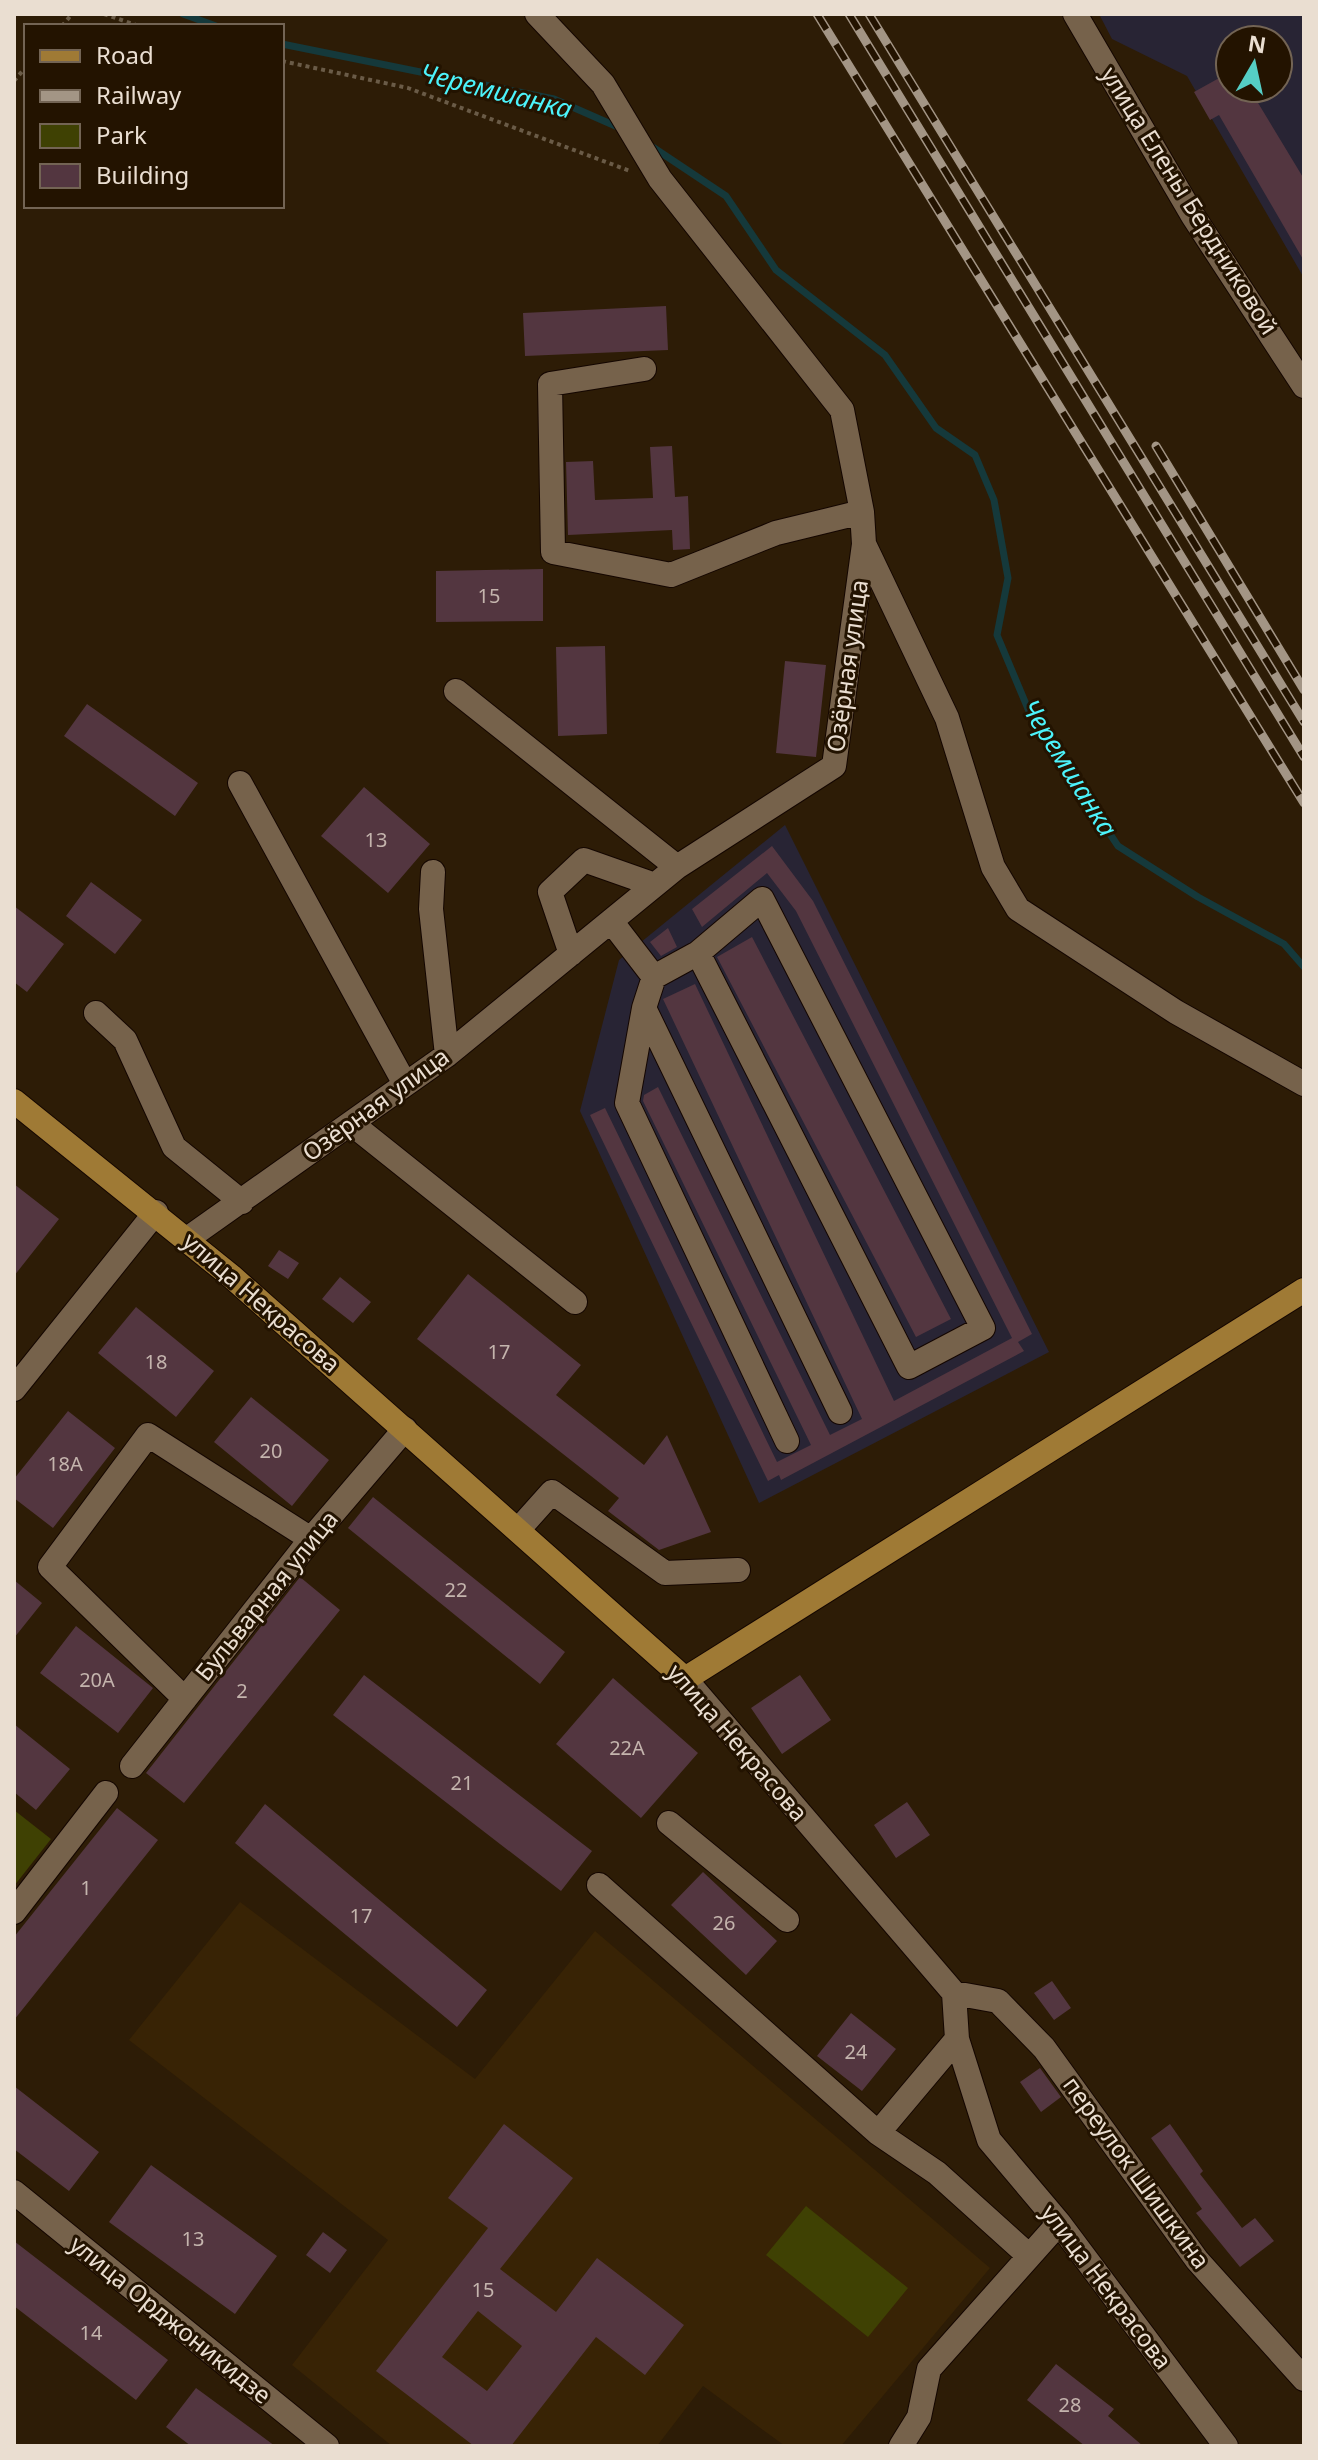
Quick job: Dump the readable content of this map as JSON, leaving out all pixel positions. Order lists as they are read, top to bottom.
{
  "streets": {
    "main road": ["улица Некрасова"],
    "street": [
      "улица Елены Бердниковой",
      "Озёрная улица",
      "Бульварная улица",
      "переулок Шишкина",
      "улица Орджоникидзе"
    ]
  },
  "crossings": [
    ["Озёрная улица", "улица Некрасова"],
    ["улица Некрасова", "Бульварная улица"],
    ["улица Некрасова", "переулок Шишкина"]
  ],
  "water": ["Черемшанка"],
  "house_numbers": [
    "15",
    "13",
    "17",
    "18",
    "20",
    "18А",
    "22",
    "20А",
    "2",
    "22А",
    "21",
    "1",
    "17",
    "26",
    "24",
    "13",
    "15",
    "14",
    "28"
  ],
  "legend": [
    "Road",
    "Railway",
    "Park",
    "Building"
  ],
  "north": "top"
}
